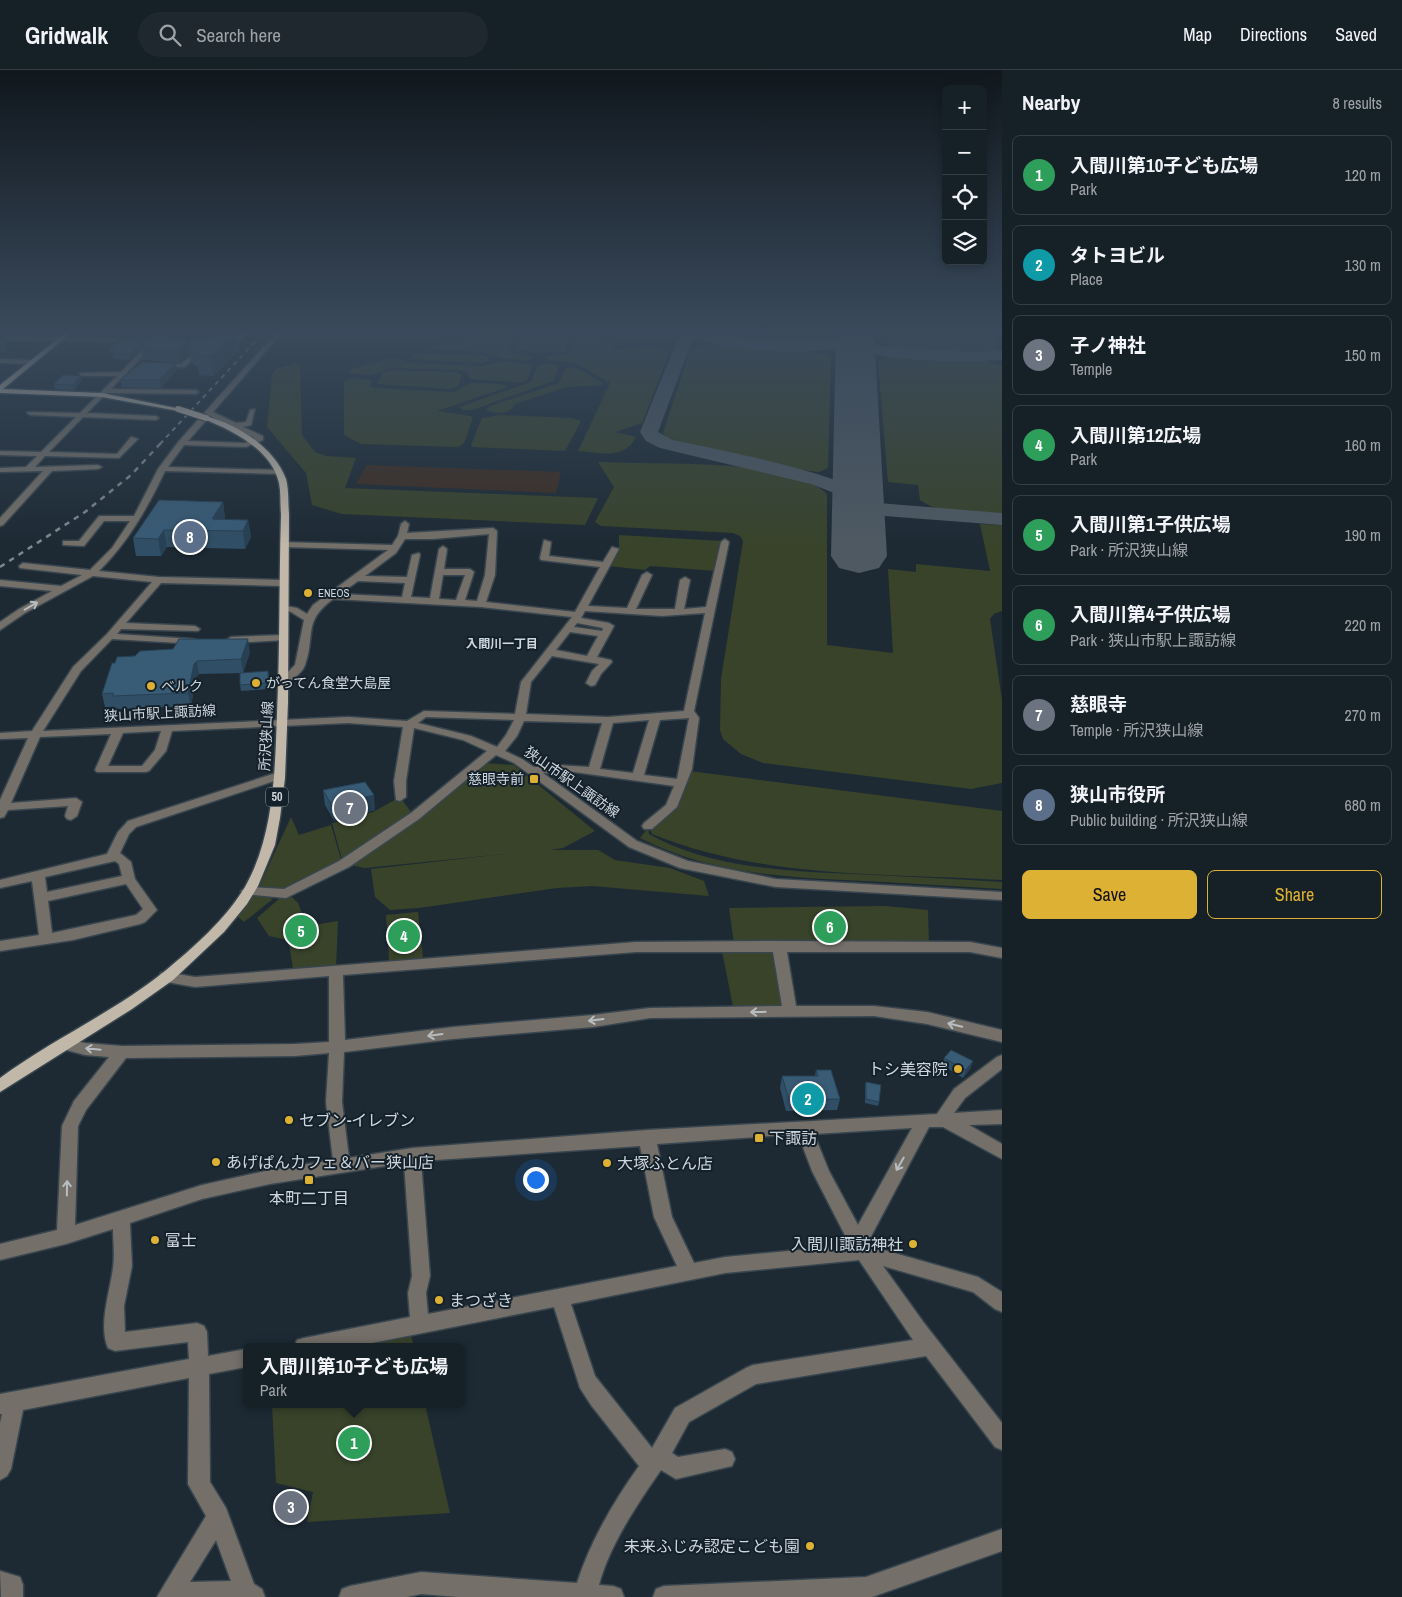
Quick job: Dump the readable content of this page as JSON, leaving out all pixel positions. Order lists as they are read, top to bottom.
{
  "streets": {
    "main road": ["所沢狭山線", "50"],
    "street": ["狭山市駅上諏訪線"]
  },
  "crossings": [
    ["狭山市駅上諏訪線", "所沢狭山線"]
  ],
  "districts": ["入間川一丁目"],
  "places": {
    "other": [
      "ENEOS",
      "がってん食堂大島屋",
      "ベルク",
      "トシ美容院",
      "セブン-イレブン",
      "あげぱんカフェ＆バー狭山店",
      "大塚ふとん店",
      "富士",
      "入間川諏訪神社",
      "まつざき",
      "未来ふじみ認定こども園"
    ],
    "transit": ["慈眼寺前", "下諏訪", "本町二丁目"]
  },
  "page": {
    "header": "Gridwalk",
    "search": "Search here",
    "nav": ["Map", "Directions", "Saved"],
    "heading": ["Nearby", "8 results"],
    "map_buttons": ["+", "−"],
    "list": [
      {
        "mark": "1",
        "name": "入間川第10子ども広場",
        "note": "Park",
        "value": "120 m"
      },
      {
        "mark": "2",
        "name": "タトヨビル",
        "note": "Place",
        "value": "130 m"
      },
      {
        "mark": "3",
        "name": "子ノ神社",
        "note": "Temple",
        "value": "150 m"
      },
      {
        "mark": "4",
        "name": "入間川第12広場",
        "note": "Park",
        "value": "160 m"
      },
      {
        "mark": "5",
        "name": "入間川第1子供広場",
        "note": "Park · 所沢狭山線",
        "value": "190 m"
      },
      {
        "mark": "6",
        "name": "入間川第4子供広場",
        "note": "Park · 狭山市駅上諏訪線",
        "value": "220 m"
      },
      {
        "mark": "7",
        "name": "慈眼寺",
        "note": "Temple · 所沢狭山線",
        "value": "270 m"
      },
      {
        "mark": "8",
        "name": "狭山市役所",
        "note": "Public building · 所沢狭山線",
        "value": "680 m"
      }
    ],
    "pins": [
      "8",
      "7",
      "6",
      "5",
      "4",
      "2",
      "1",
      "3"
    ],
    "buttons": ["Save", "Share"],
    "popup": ["入間川第10子ども広場", "Park"]
  }
}
